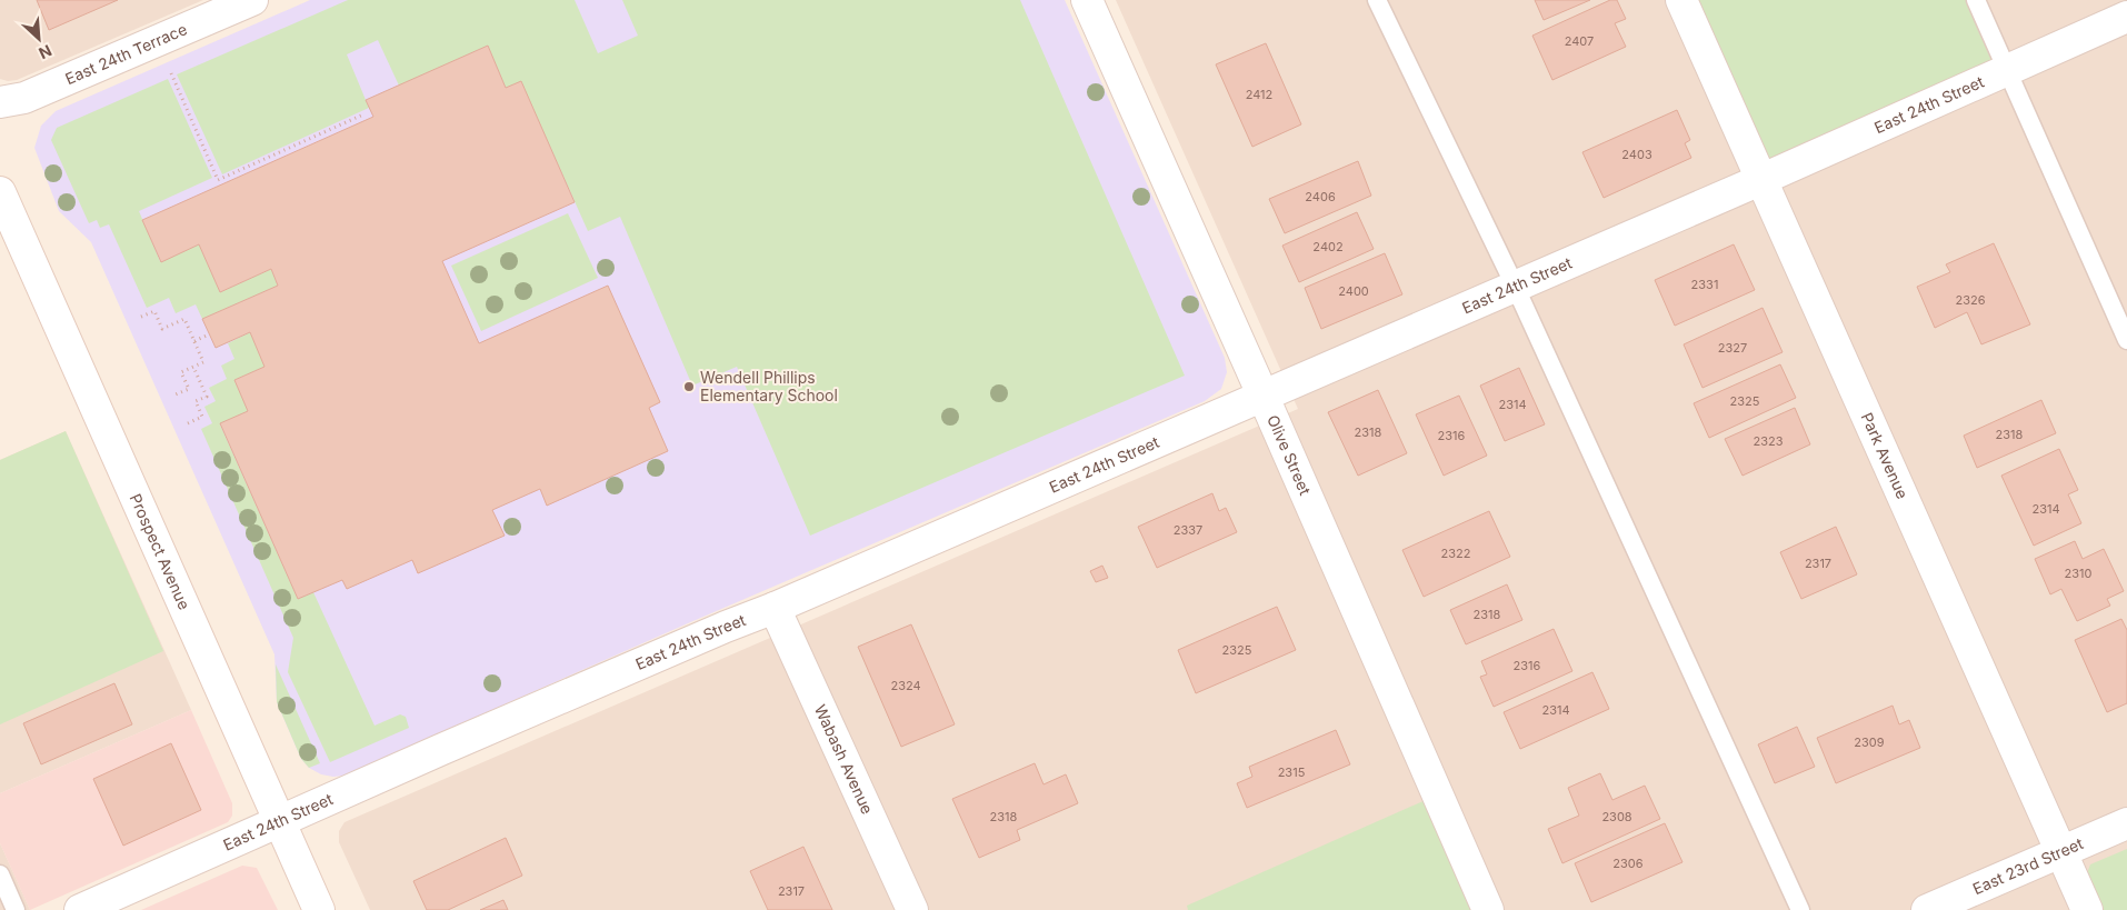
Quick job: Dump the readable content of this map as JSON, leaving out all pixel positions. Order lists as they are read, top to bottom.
{
  "streets": {
    "street": [
      "East 24th Terrace",
      "East 24th Street",
      "Olive Street",
      "Park Avenue",
      "Prospect Avenue",
      "Wabash Avenue",
      "East 23rd Street"
    ]
  },
  "crossings": [
    ["East 24th Street", "Olive Street"],
    ["East 24th Street", "Park Avenue"],
    ["East 24th Street", "Prospect Avenue"],
    ["East 24th Street", "Wabash Avenue"],
    ["Park Avenue", "East 23rd Street"]
  ],
  "places": ["Wendell Phillips Elementary School"],
  "house_numbers": [
    "2407",
    "2412",
    "2403",
    "2406",
    "2402",
    "2331",
    "2400",
    "2326",
    "2327",
    "2325",
    "2314",
    "2318",
    "2318",
    "2316",
    "2323",
    "2314",
    "2337",
    "2322",
    "2317",
    "2310",
    "2318",
    "2325",
    "2316",
    "2324",
    "2314",
    "2309",
    "2315",
    "2318",
    "2308",
    "2306",
    "2317"
  ],
  "north": "bottom right"
}
